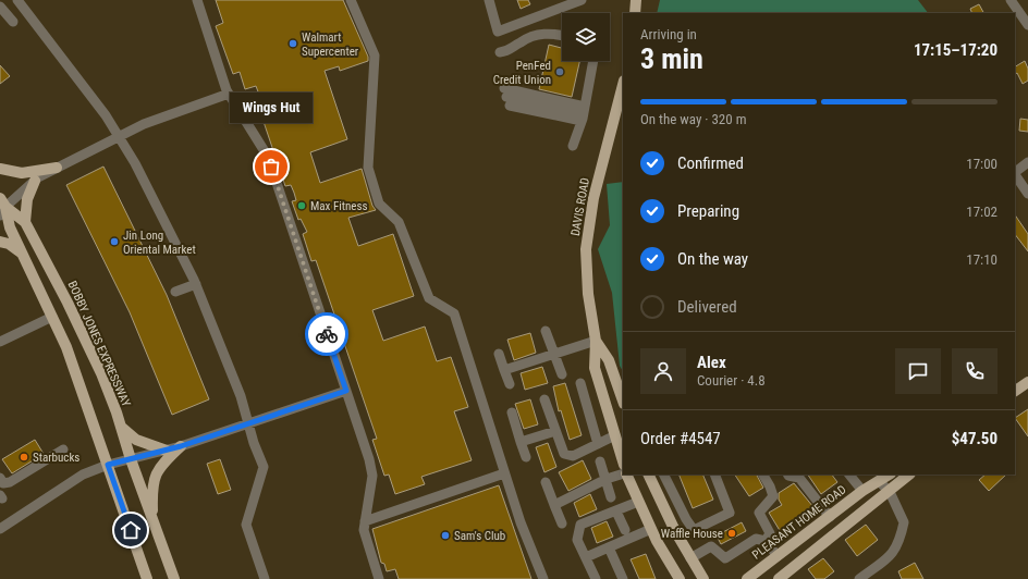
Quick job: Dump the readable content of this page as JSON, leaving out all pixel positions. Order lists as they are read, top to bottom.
{
  "streets": {
    "main road": ["DAVIS ROAD", "BOBBY JONES EXPRESSWAY", "PLEASANT HOME ROAD"]
  },
  "places": [
    "Walmart Supercenter",
    "PenFed Credit Union",
    "Wings Hut",
    "Max Fitness",
    "Jin Long Oriental Market",
    "Starbucks",
    "Waffle House",
    "Sam's Club"
  ],
  "page": {
    "heading": ["3 min", "Arriving in", "17:15–17:20"],
    "panel": [
      "Alex",
      "Courier · 4.8",
      "Order #4547",
      "$47.50"
    ],
    "bar": "On the way · 320 m",
    "bubble": "Wings Hut",
    "list": [
      ["Confirmed", "17:00"],
      ["Preparing", "17:02"],
      ["On the way", "17:10"],
      "Delivered"
    ]
  }
}
